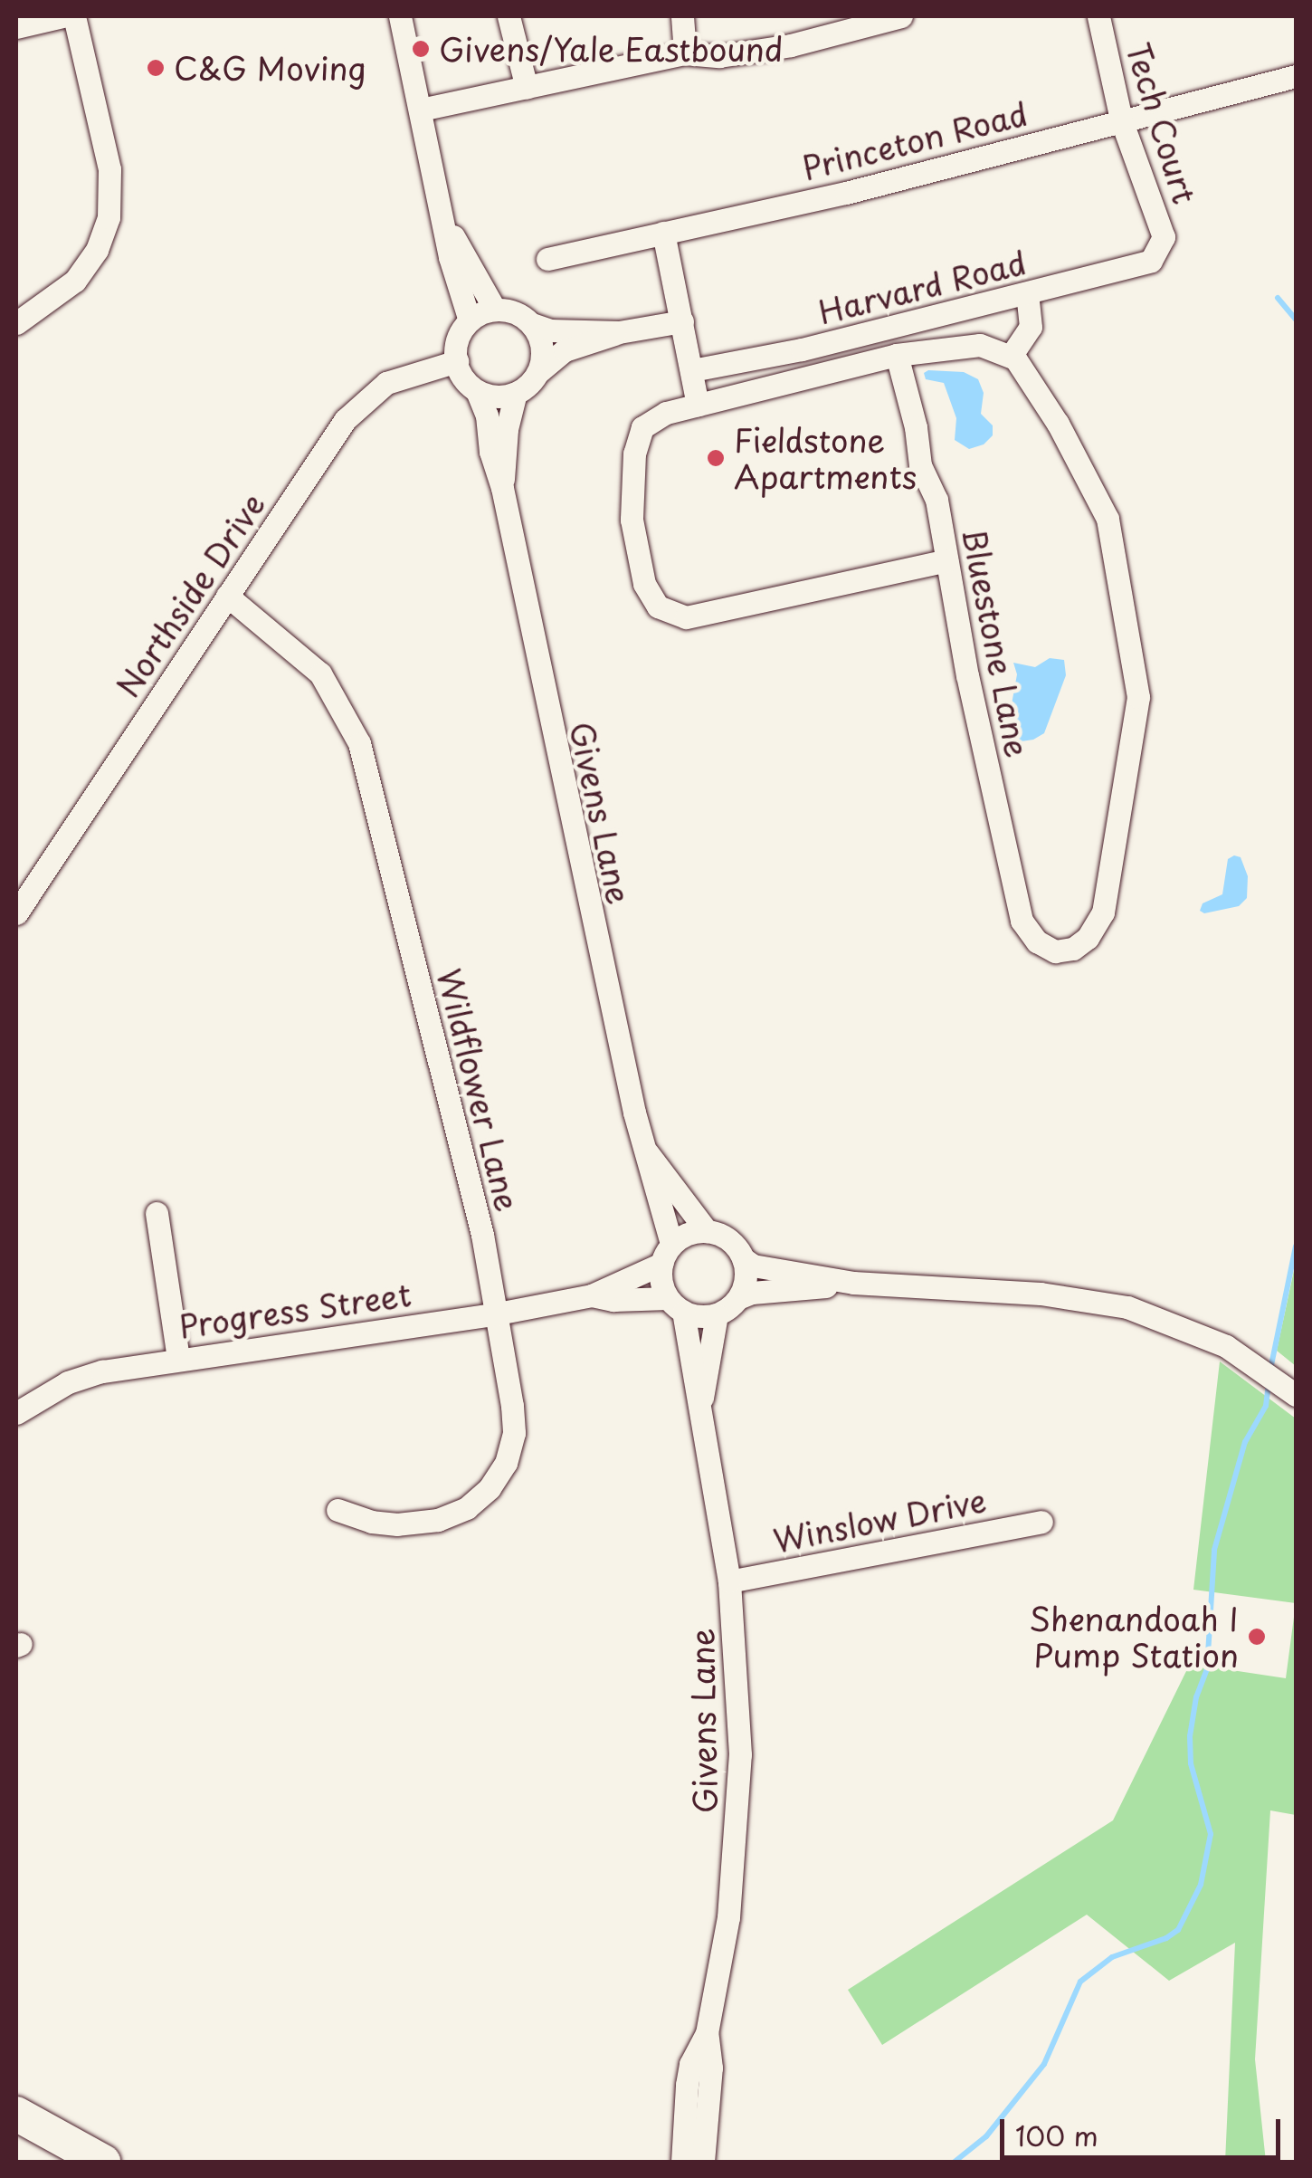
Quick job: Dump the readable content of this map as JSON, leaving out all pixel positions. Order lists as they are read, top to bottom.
{
  "streets": {
    "street": [
      "Tech Court",
      "Princeton Road",
      "Harvard Road",
      "Northside Drive",
      "Bluestone Lane",
      "Givens Lane",
      "Wildflower Lane",
      "Progress Street",
      "Winslow Drive"
    ]
  },
  "crossings": [
    ["Tech Court", "Princeton Road"],
    ["Tech Court", "Harvard Road"],
    ["Northside Drive", "Givens Lane"],
    ["Northside Drive", "Wildflower Lane"],
    ["Givens Lane", "Progress Street"],
    ["Givens Lane", "Winslow Drive"],
    ["Wildflower Lane", "Progress Street"]
  ],
  "places": [
    "Givens/Yale Eastbound",
    "C&G Moving",
    "Fieldstone Apartments",
    "Shenandoah I Pump Station"
  ],
  "scale_bar": "100 m"
}
